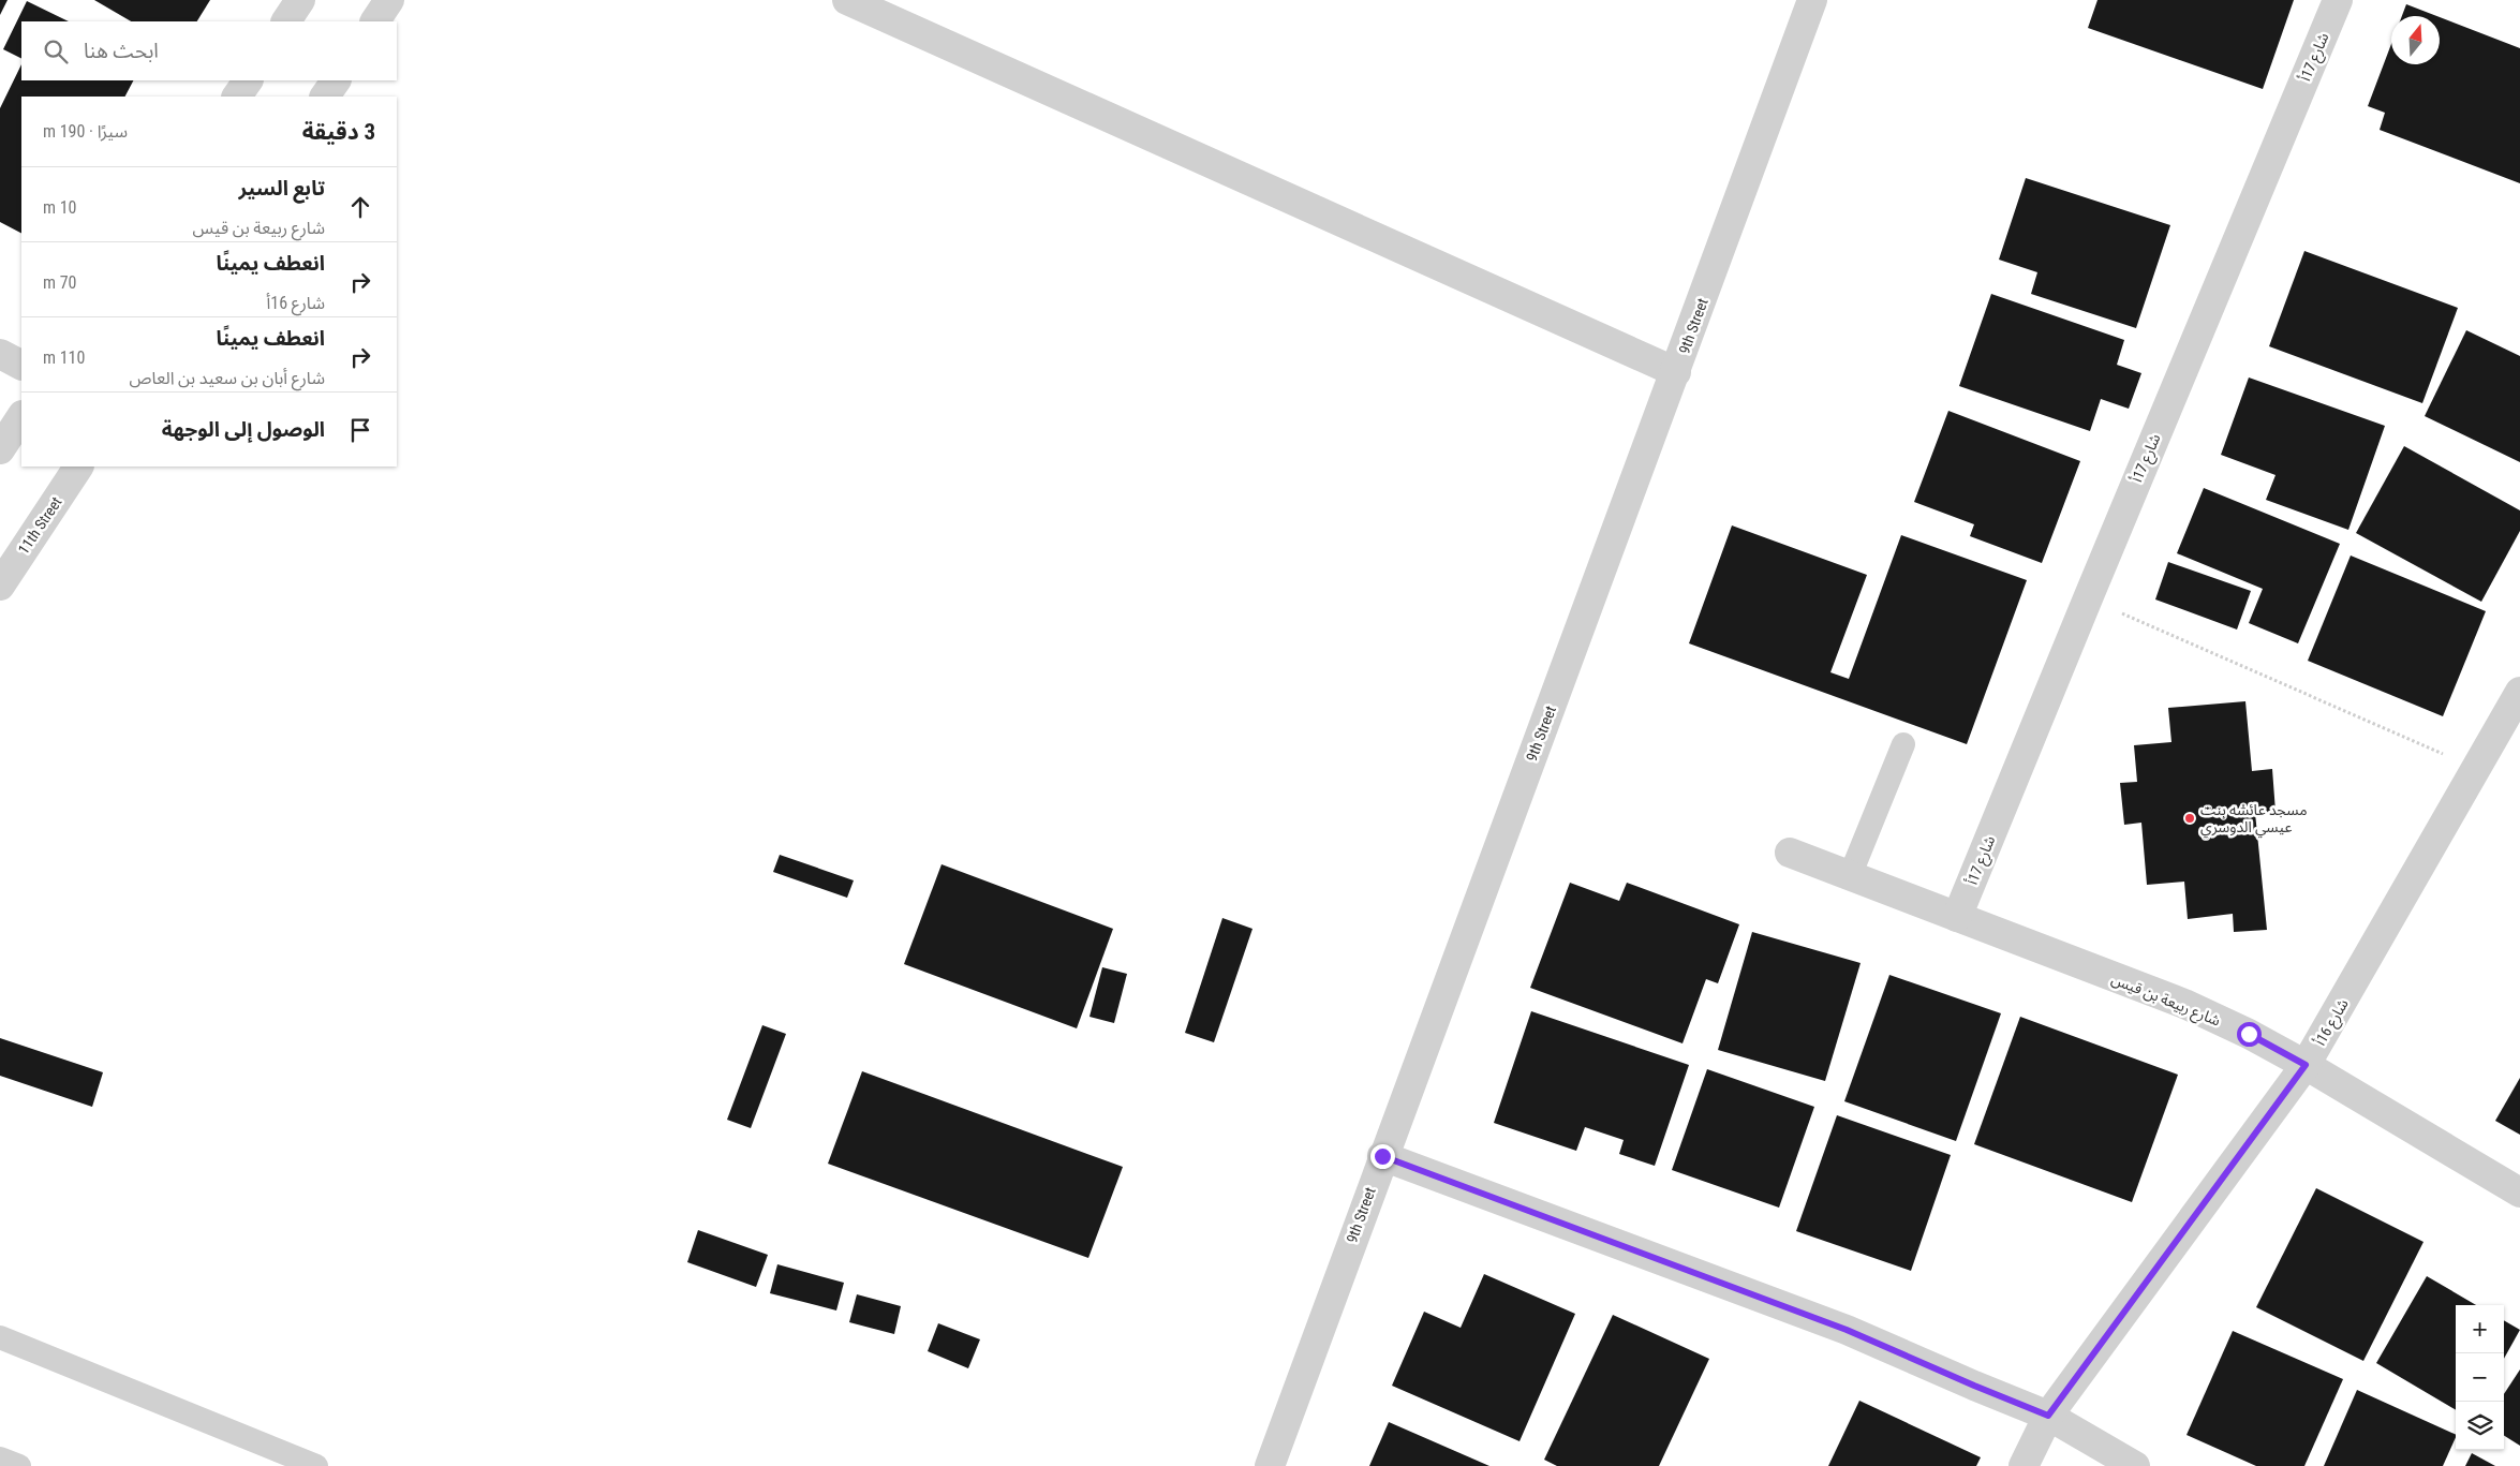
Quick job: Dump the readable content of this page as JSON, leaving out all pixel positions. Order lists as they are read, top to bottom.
{
  "streets": {
    "street": [
      "شارع 17أ",
      "9th Street",
      "11th Street",
      "شارع ربيعة بن قيس",
      "شارع 16أ"
    ]
  },
  "crossings": [
    ["شارع 17أ", "شارع ربيعة بن قيس"],
    ["شارع ربيعة بن قيس", "شارع 16أ"]
  ],
  "places": ["مسجد عائشه بنت عيسي الدوسري"],
  "north": "top",
  "page": {
    "search": "ابحث هنا",
    "heading": ["3 دقيقة", "سيرًا · 190 m"],
    "list": [
      ["تابع السير", "شارع ربيعة بن قيس", "10 m"],
      ["انعطف يمينًا", "شارع 16أ", "70 m"],
      ["انعطف يمينًا", "شارع أبان بن سعيد بن العاص", "110 m"],
      "الوصول إلى الوجهة"
    ],
    "map_buttons": ["+", "−"]
  }
}
